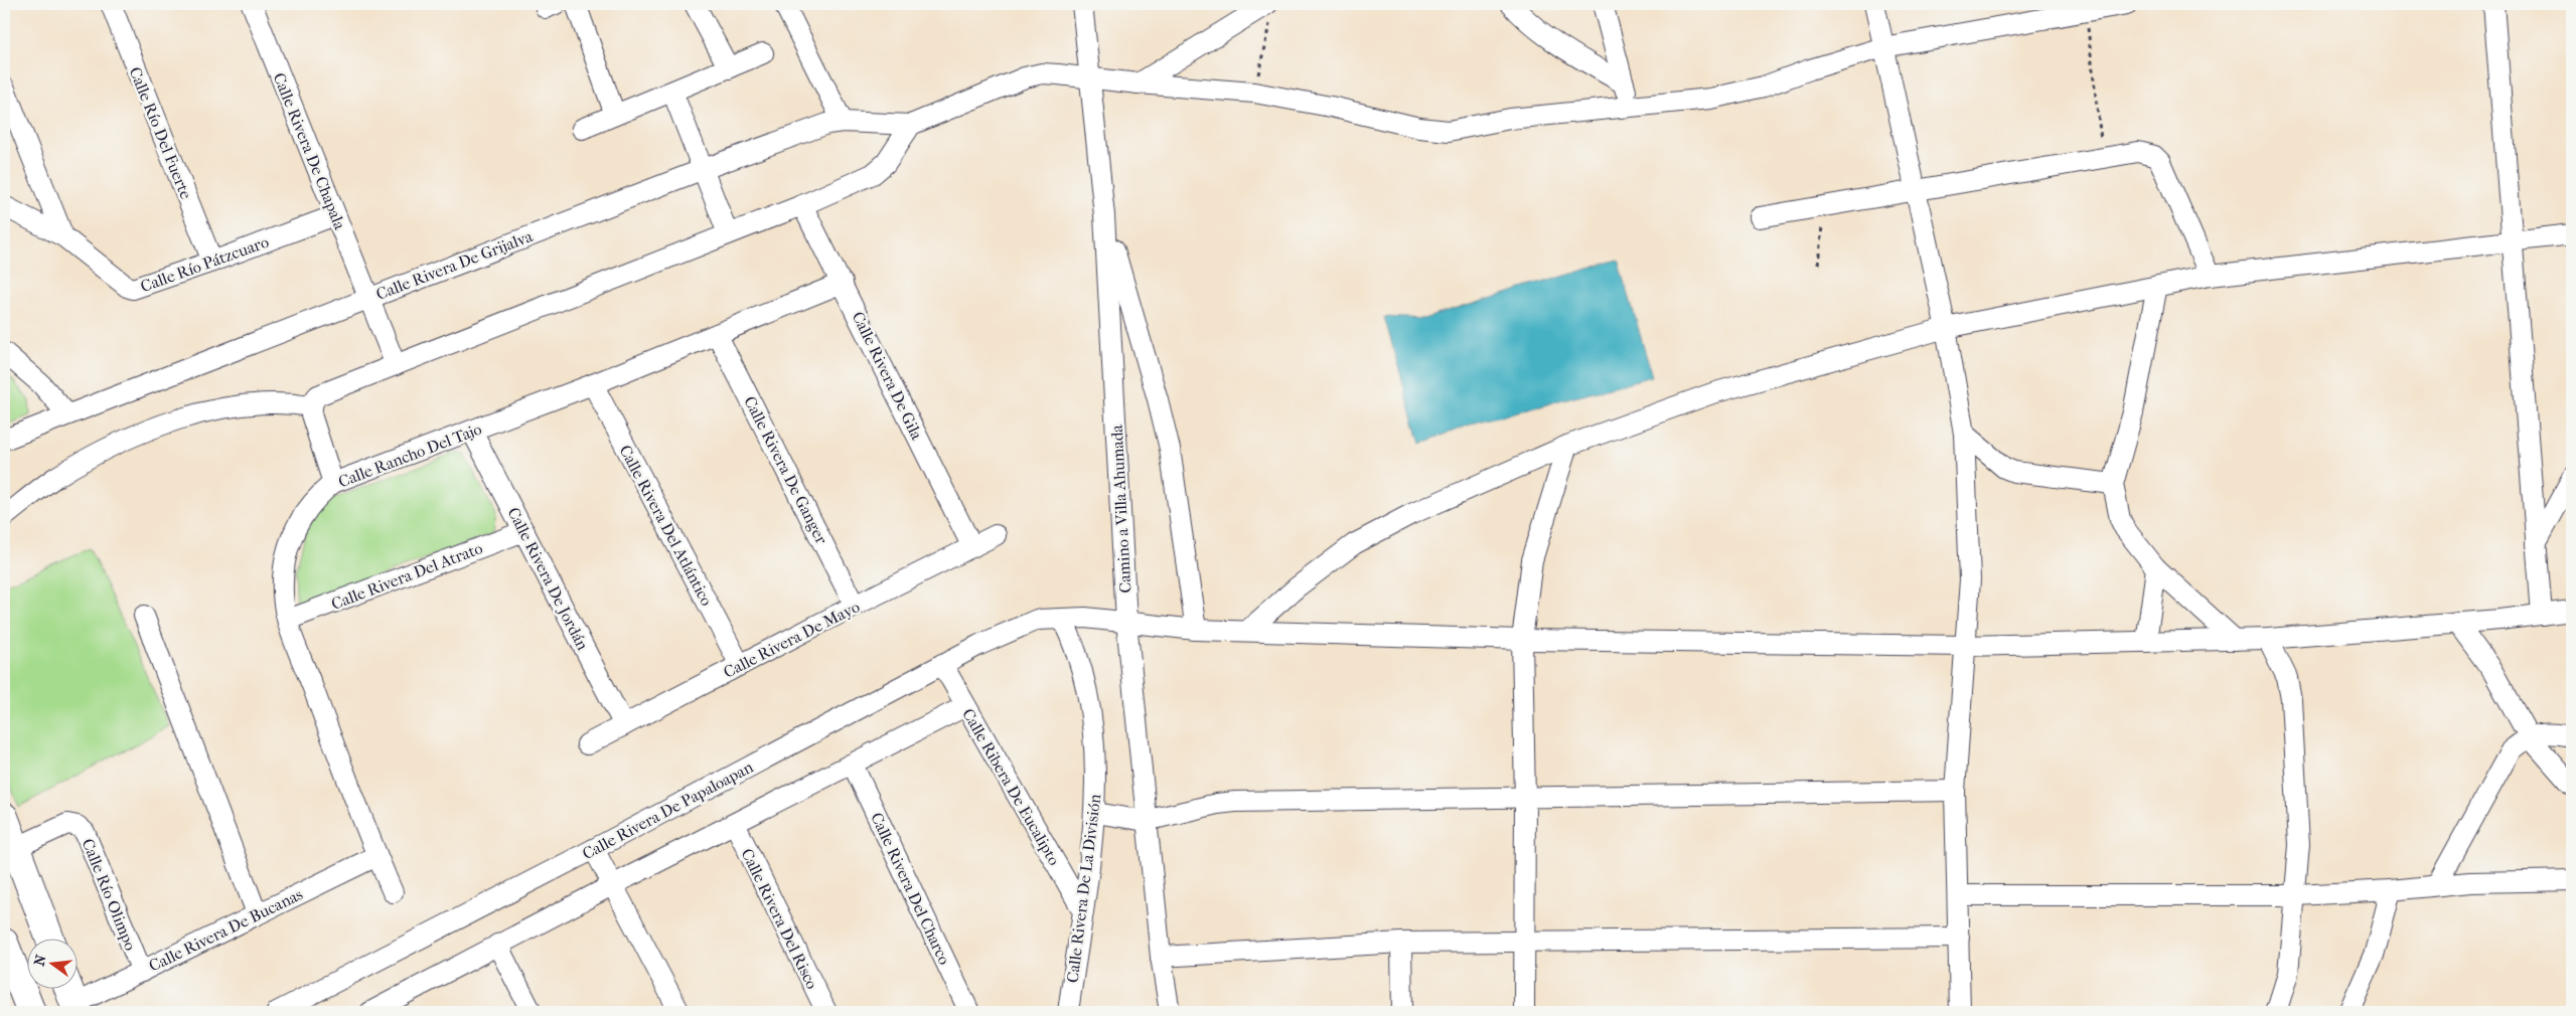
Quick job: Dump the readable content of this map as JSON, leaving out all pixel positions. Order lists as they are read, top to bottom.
{
  "streets": {
    "street": [
      "Calle Río Del Fuerte",
      "Calle Rivera De Chapala",
      "Calle Río Pátzcuaro",
      "Calle Rivera De Grijalva",
      "Calle Rivera De Gila",
      "Calle Rancho Del Tajo",
      "Calle Rivera De Ganger",
      "Camino a Villa Ahumada",
      "Calle Rivera Del Atlántico",
      "Calle Rivera Del Atrato",
      "Calle Rivera De Jordán",
      "Calle Rivera De Mayo",
      "Calle Ribera De Eucalipto",
      "Calle Rivera De Papaloapan",
      "Calle Rivera Del Charco",
      "Calle Rivera De La División",
      "Calle Río Olimpo",
      "Calle Rivera Del Risco",
      "Calle Rivera De Bucanas"
    ]
  },
  "crossings": [
    ["Calle Río Del Fuerte", "Calle Río Pátzcuaro"],
    ["Calle Rivera De Chapala", "Calle Río Pátzcuaro"],
    ["Calle Rivera De Chapala", "Calle Rivera De Grijalva"],
    ["Calle Rivera De Gila", "Calle Rancho Del Tajo"],
    ["Calle Rivera De Gila", "Calle Rivera De Mayo"],
    ["Calle Rancho Del Tajo", "Calle Rivera De Ganger"],
    ["Calle Rancho Del Tajo", "Calle Rivera Del Atlántico"],
    ["Calle Rancho Del Tajo", "Calle Rivera Del Atrato"],
    ["Calle Rancho Del Tajo", "Calle Rivera De Jordán"],
    ["Calle Rancho Del Tajo", "Calle Rivera De Bucanas"],
    ["Calle Rivera De Ganger", "Calle Rivera De Mayo"],
    ["Camino a Villa Ahumada", "Calle Rivera De Papaloapan"],
    ["Calle Rivera Del Atlántico", "Calle Rivera De Mayo"],
    ["Calle Rivera Del Atrato", "Calle Rivera De Jordán"],
    ["Calle Rivera De Jordán", "Calle Rivera De Mayo"],
    ["Calle Ribera De Eucalipto", "Calle Rivera De Papaloapan"],
    ["Calle Ribera De Eucalipto", "Calle Rivera De La División"],
    ["Calle Rivera De Papaloapan", "Calle Rivera De La División"],
    ["Calle Río Olimpo", "Calle Rivera De Bucanas"]
  ],
  "north": "left"
}
